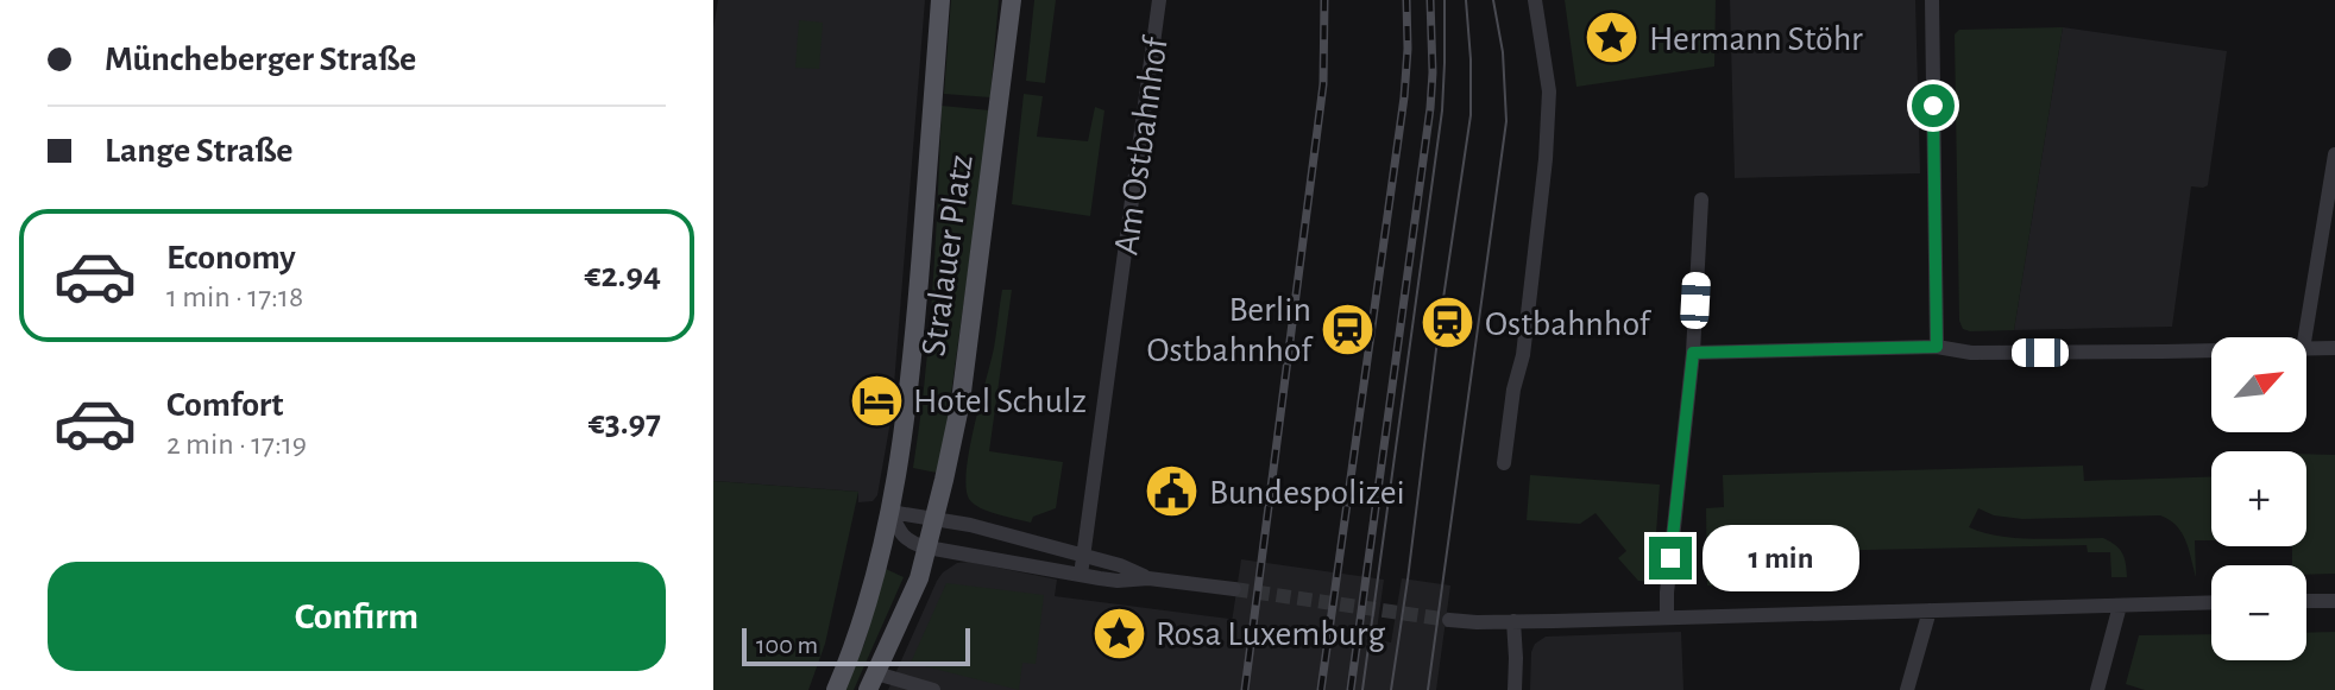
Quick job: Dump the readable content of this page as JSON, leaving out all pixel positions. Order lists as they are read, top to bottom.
{
  "streets": {
    "main road": ["Stralauer Platz"],
    "street": ["Am Ostbahnhof"]
  },
  "places": {
    "place": ["Hermann Stöhr", "Rosa Luxemburg"],
    "station": ["Ostbahnhof", "Berlin Ostbahnhof"],
    "hotel": ["Hotel Schulz"],
    "public building": ["Bundespolizei"]
  },
  "scale_bar": "100 m",
  "north": "top right",
  "page": {
    "banner": ["Müncheberger Straße", "Lange Straße"],
    "list": [
      {
        "name": "Economy",
        "note": "1 min · 17:18",
        "value": "€2.94"
      },
      {
        "name": "Comfort",
        "note": "2 min · 17:19",
        "value": "€3.97"
      }
    ],
    "map_buttons": ["+", "−"],
    "bubble": "1 min",
    "buttons": "Confirm",
    "scale": "100 m"
  }
}
